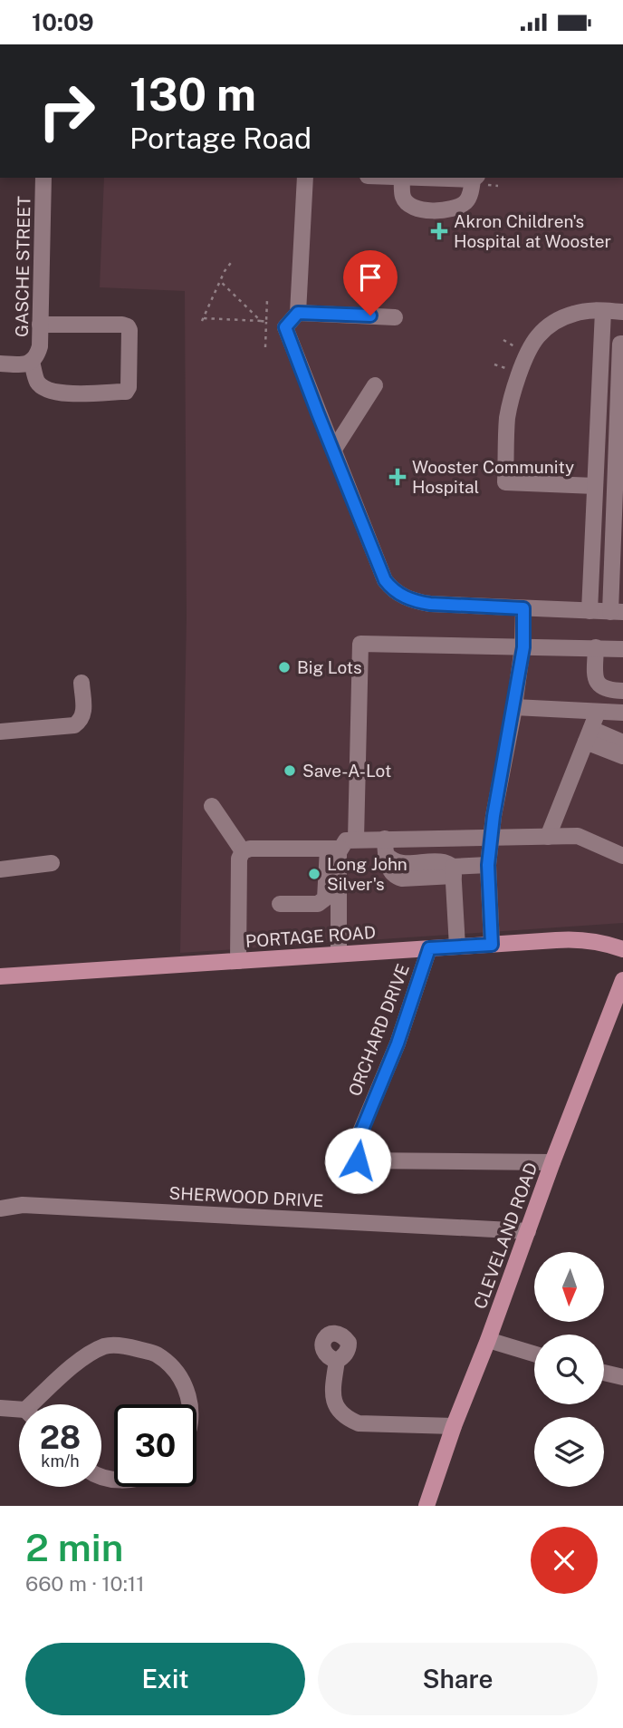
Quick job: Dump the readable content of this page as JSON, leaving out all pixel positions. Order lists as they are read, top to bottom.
{
  "streets": {
    "main road": ["PORTAGE ROAD", "CLEVELAND ROAD"],
    "street": ["GASCHE STREET", "ORCHARD DRIVE", "SHERWOOD DRIVE"]
  },
  "crossings": [
    ["PORTAGE ROAD", "ORCHARD DRIVE"],
    ["ORCHARD DRIVE", "CLEVELAND ROAD"],
    ["SHERWOOD DRIVE", "CLEVELAND ROAD"]
  ],
  "places": {
    "health": ["Akron Children's Hospital at Wooster", "Wooster Community Hospital"],
    "other": ["Big Lots", "Save-A-Lot", "Long John Silver's"]
  },
  "north": "bottom",
  "page": {
    "status": "10:09",
    "turn": ["130 m", "Portage Road"],
    "speed": "28 km/h",
    "limit": "30",
    "heading": ["2 min", "660 m · 10:11"],
    "buttons": ["Exit", "Share"]
  }
}
